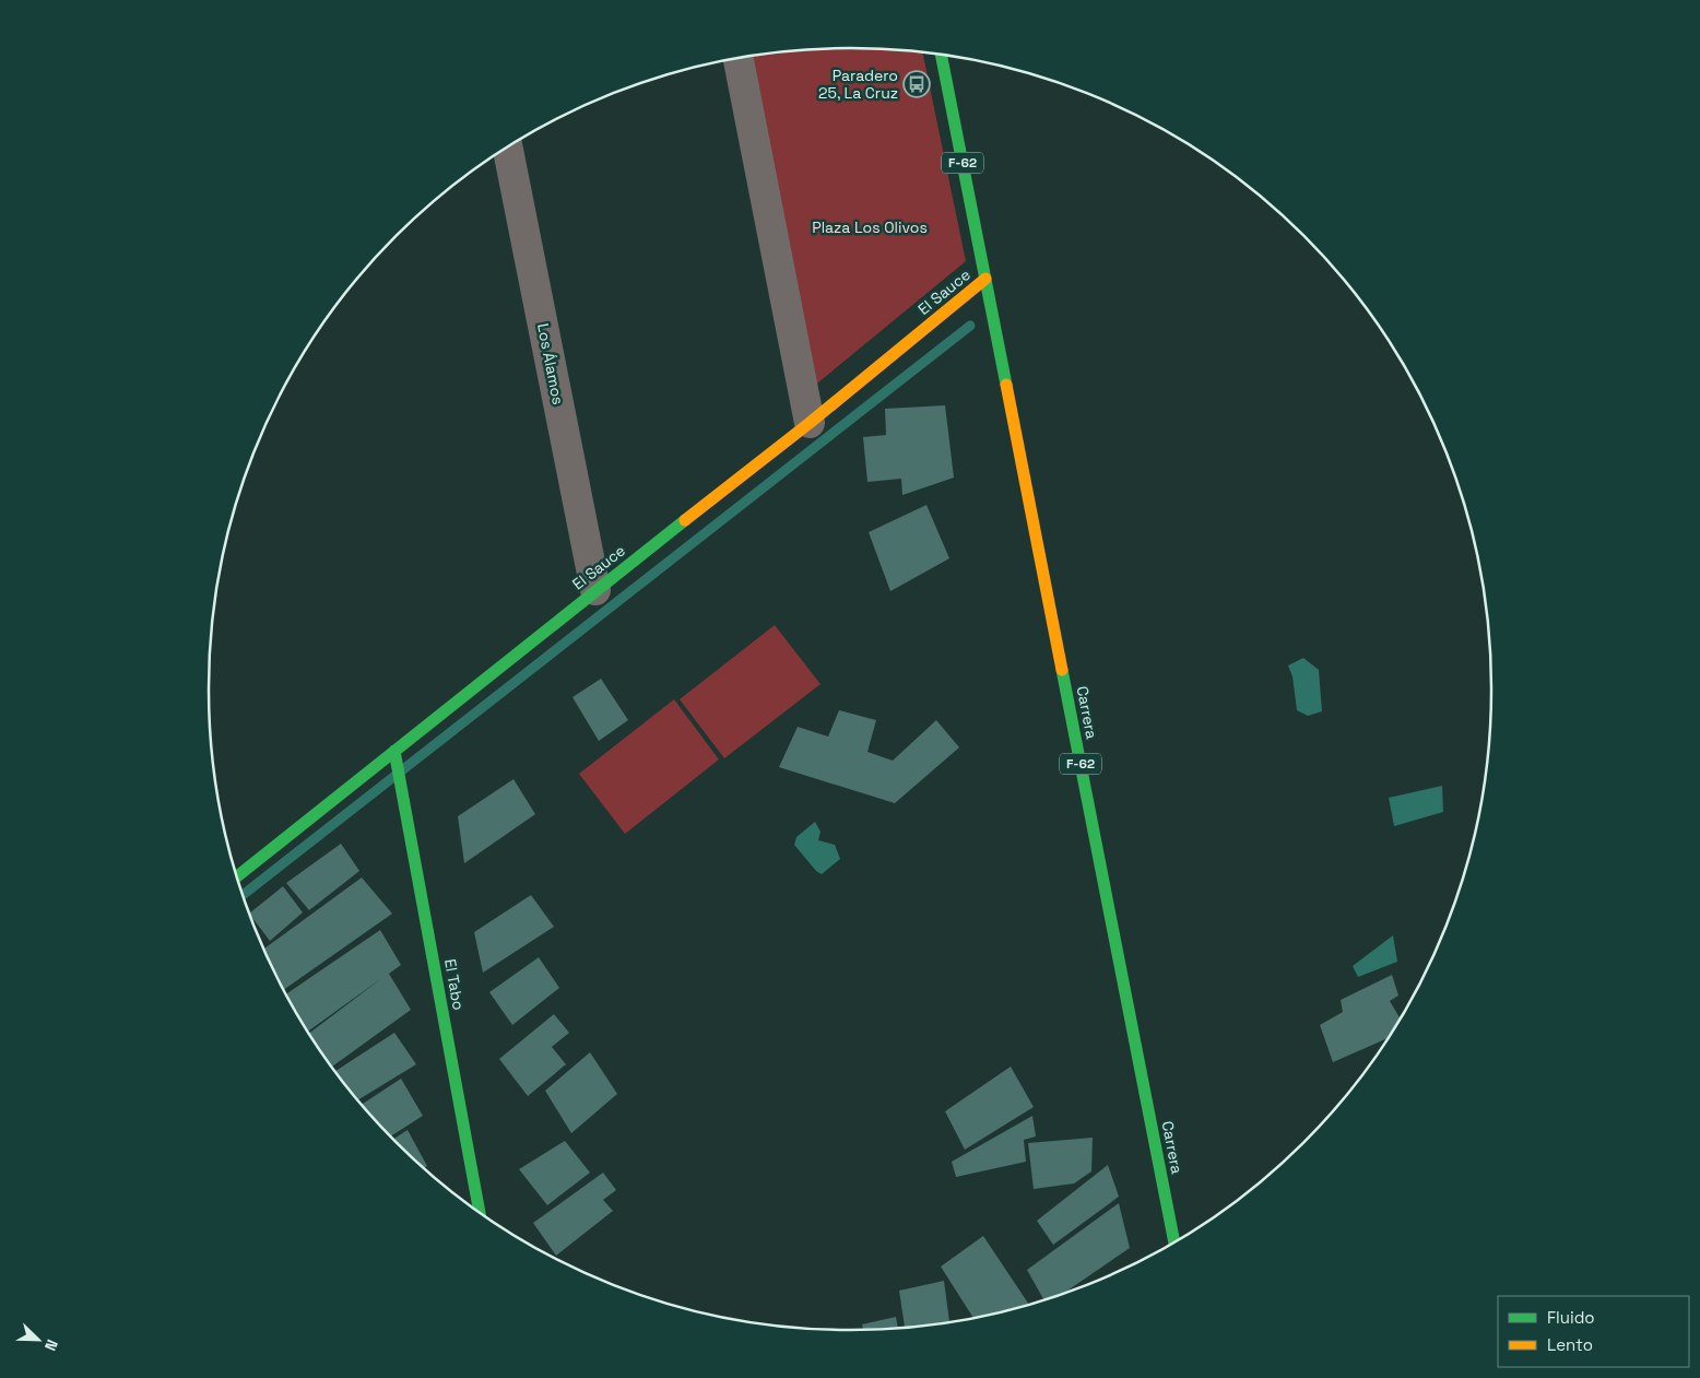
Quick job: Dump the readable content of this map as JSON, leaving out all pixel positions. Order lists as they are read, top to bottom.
{
  "streets": {
    "street": [
      "F-62",
      "El Sauce",
      "Los Álamos",
      "Carrera",
      "El Tabo"
    ]
  },
  "crossings": [
    ["F-62", "El Sauce"],
    ["F-62", "Carrera"],
    ["El Sauce", "Los Álamos"],
    ["El Sauce", "Carrera"],
    ["El Sauce", "El Tabo"]
  ],
  "parks": ["Plaza Los Olivos"],
  "places": {
    "bus stop": ["Paradero 25, La Cruz"]
  },
  "legend": ["Fluido", "Lento"],
  "north": "bottom right"
}
